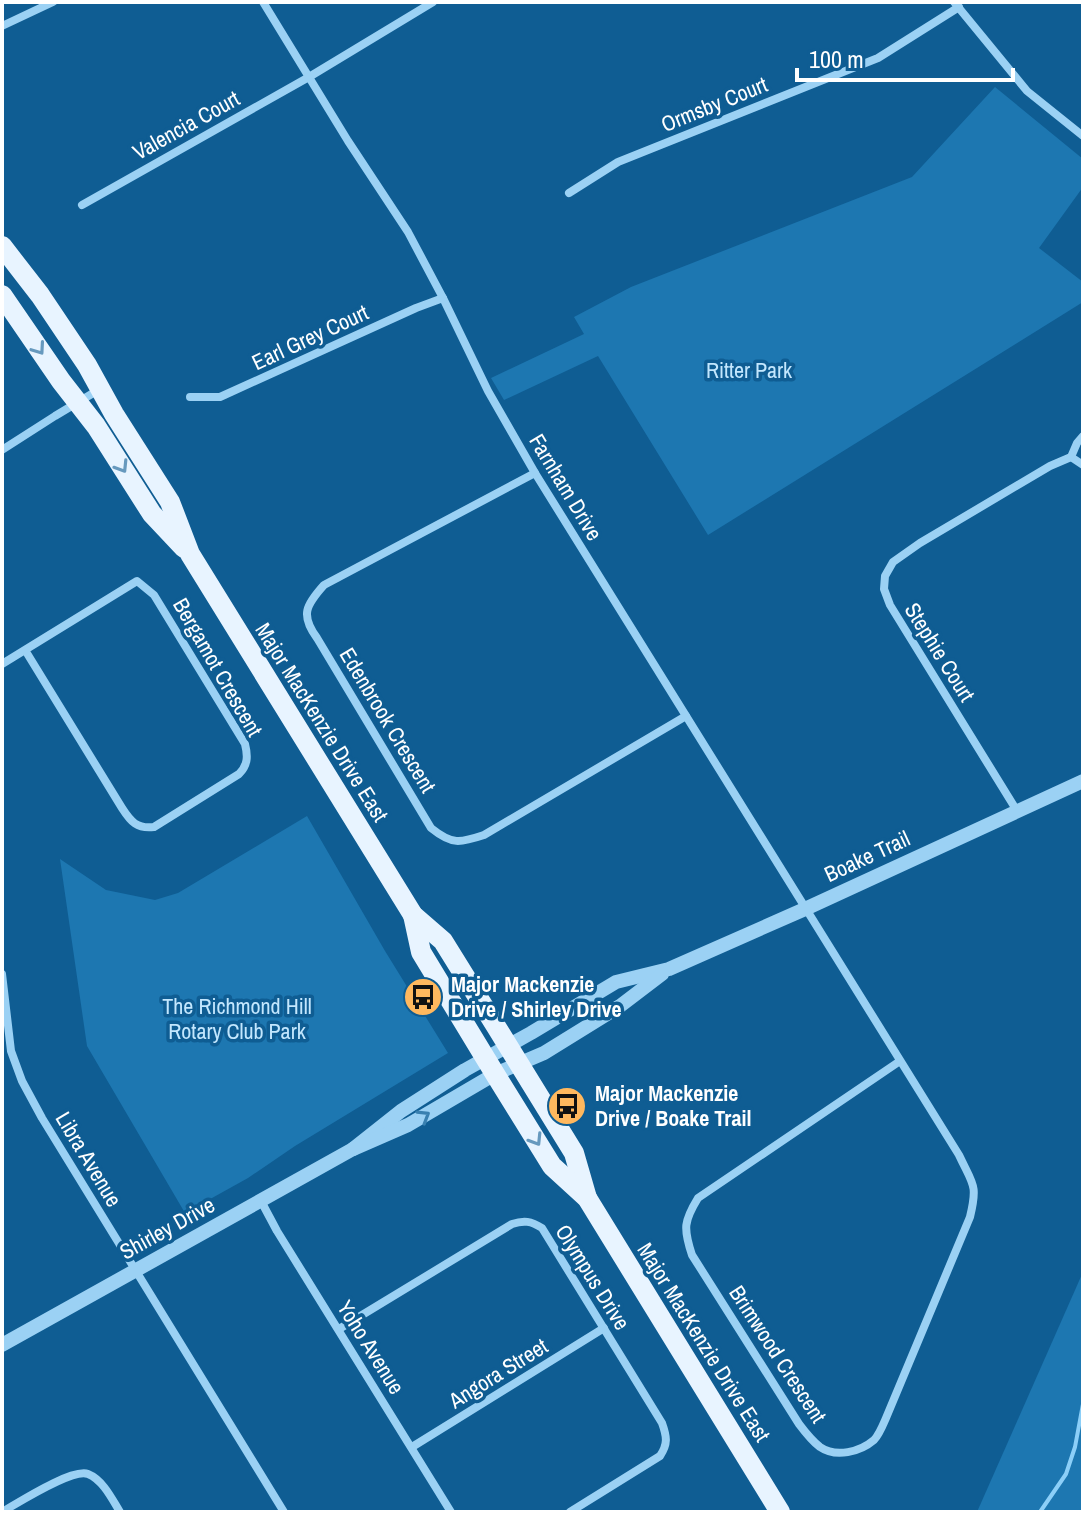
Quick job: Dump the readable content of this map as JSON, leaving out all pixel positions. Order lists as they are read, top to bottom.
{
  "streets": {
    "main road": ["Major MacKenzie Drive East"],
    "street": [
      "Ormsby Court",
      "Valencia Court",
      "Earl Grey Court",
      "Farnham Drive",
      "Stephie Court",
      "Bergamot Crescent",
      "Edenbrook Crescent",
      "Boake Trail",
      "Libra Avenue",
      "Shirley Drive",
      "Olympus Drive",
      "Yoho Avenue",
      "Brimwood Crescent",
      "Angora Street"
    ]
  },
  "crossings": [
    ["Valencia Court", "Farnham Drive"],
    ["Earl Grey Court", "Farnham Drive"],
    ["Farnham Drive", "Edenbrook Crescent"],
    ["Farnham Drive", "Boake Trail"],
    ["Farnham Drive", "Brimwood Crescent"],
    ["Stephie Court", "Boake Trail"],
    ["Major MacKenzie Drive East", "Boake Trail"],
    ["Major MacKenzie Drive East", "Shirley Drive"],
    ["Boake Trail", "Shirley Drive"],
    ["Boake Trail", "Brimwood Crescent"],
    ["Libra Avenue", "Shirley Drive"],
    ["Shirley Drive", "Yoho Avenue"],
    ["Olympus Drive", "Yoho Avenue"],
    ["Olympus Drive", "Angora Street"],
    ["Yoho Avenue", "Angora Street"]
  ],
  "parks": ["Ritter Park", "The Richmond Hill Rotary Club Park"],
  "places": {
    "bus stop": ["Major Mackenzie Drive / Shirley Drive", "Major Mackenzie Drive / Boake Trail"]
  },
  "scale_bar": "100 m"
}
